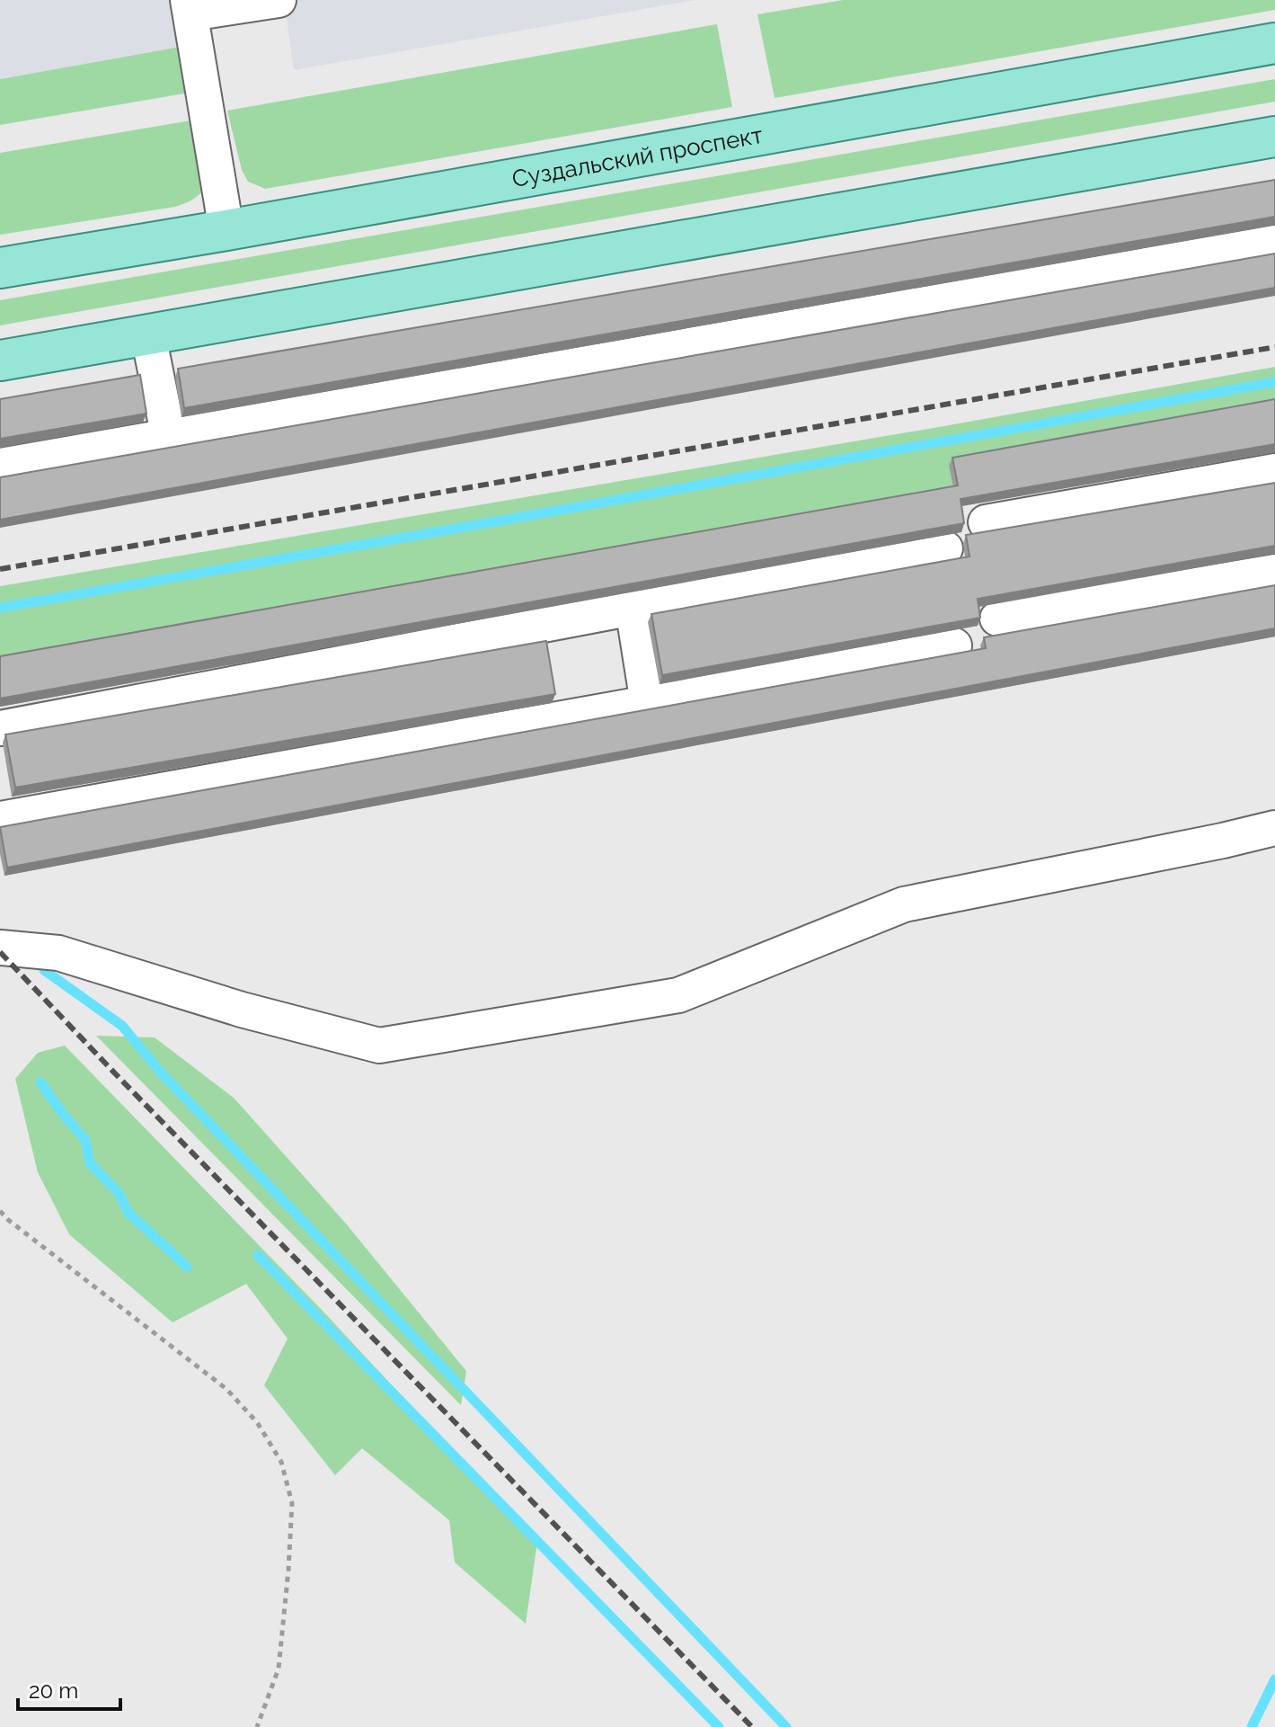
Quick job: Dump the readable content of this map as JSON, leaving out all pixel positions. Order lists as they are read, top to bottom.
{
  "streets": {
    "main road": ["Суздальский проспект"]
  },
  "scale_bar": "20 m"
}
